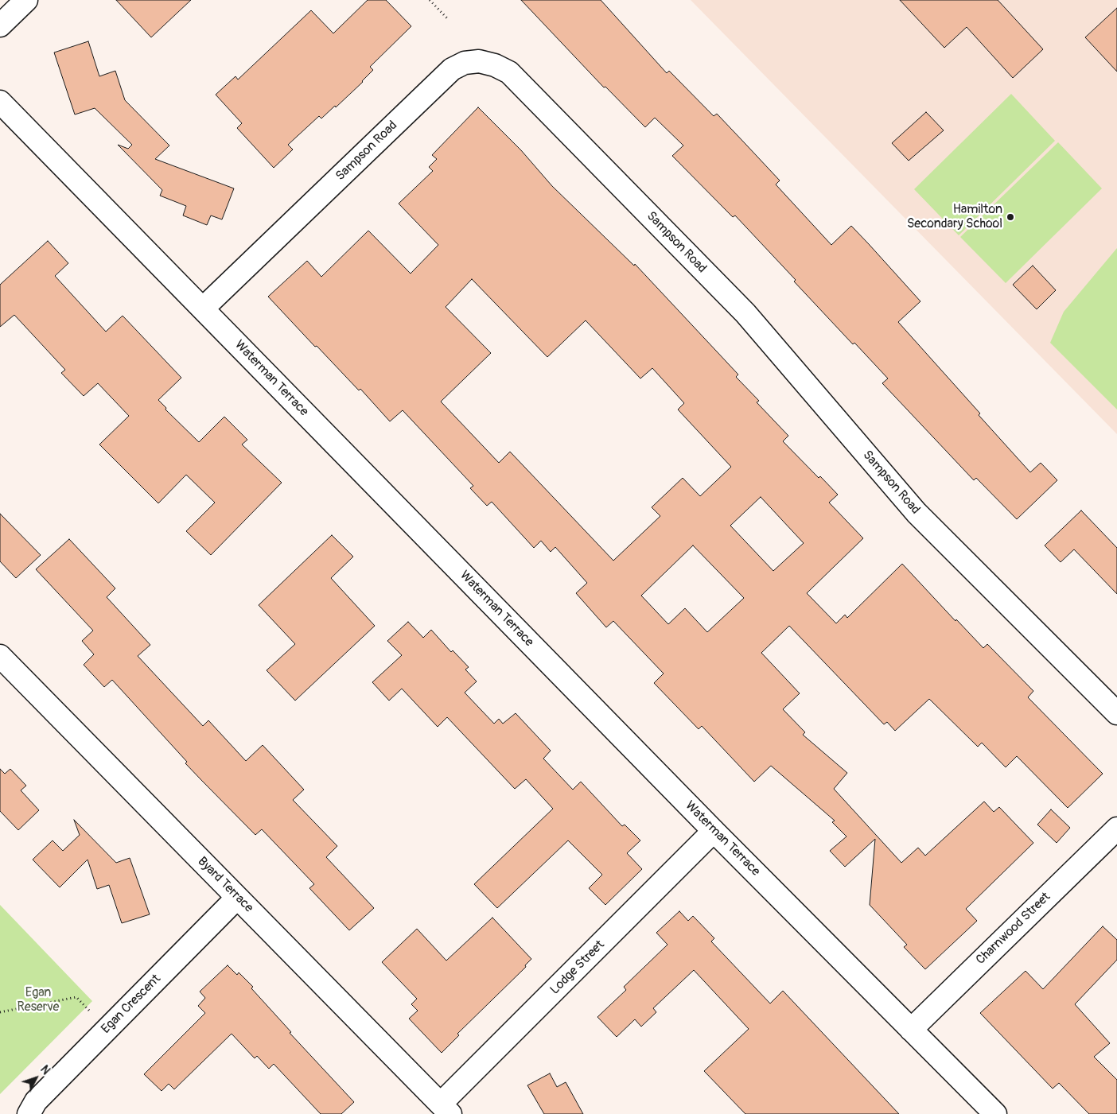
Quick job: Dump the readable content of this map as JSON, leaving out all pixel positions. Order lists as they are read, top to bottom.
{
  "streets": {
    "street": [
      "Sampson Road",
      "Waterman Terrace",
      "Byard Terrace",
      "Charnwood Street",
      "Lodge Street",
      "Egan Crescent"
    ]
  },
  "crossings": [
    ["Sampson Road", "Waterman Terrace"],
    ["Waterman Terrace", "Charnwood Street"],
    ["Waterman Terrace", "Lodge Street"],
    ["Byard Terrace", "Lodge Street"],
    ["Byard Terrace", "Egan Crescent"]
  ],
  "parks": ["Egan Reserve"],
  "places": ["Hamilton Secondary School"],
  "north": "top right"
}
